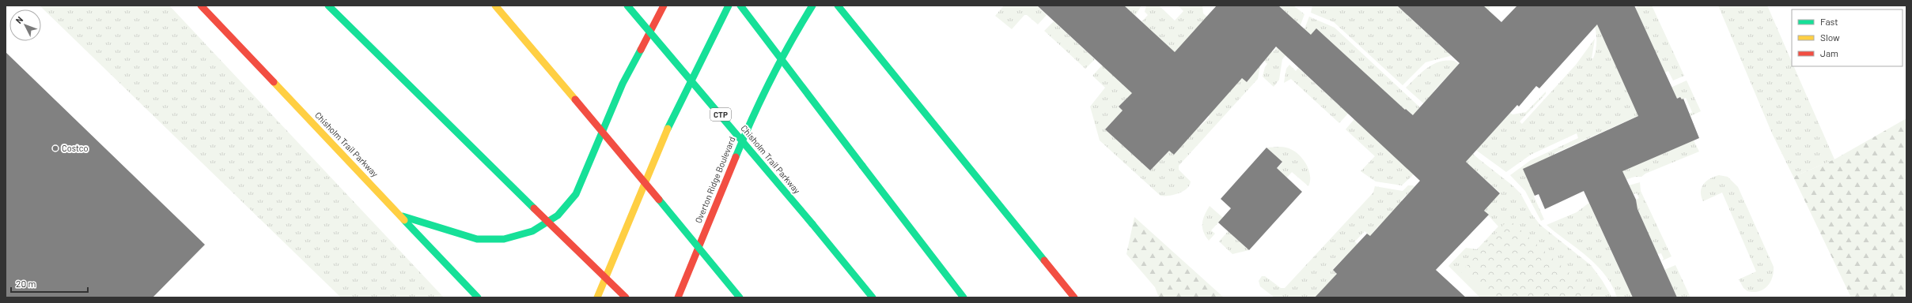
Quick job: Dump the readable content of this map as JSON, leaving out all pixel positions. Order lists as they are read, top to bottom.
{
  "streets": {
    "main road": ["CTP", "Chisholm Trail Parkway", "Overton Ridge Boulevard"]
  },
  "places": ["Costco"],
  "legend": ["Fast", "Slow", "Jam"],
  "scale_bar": "20 m",
  "north": "top left"
}
